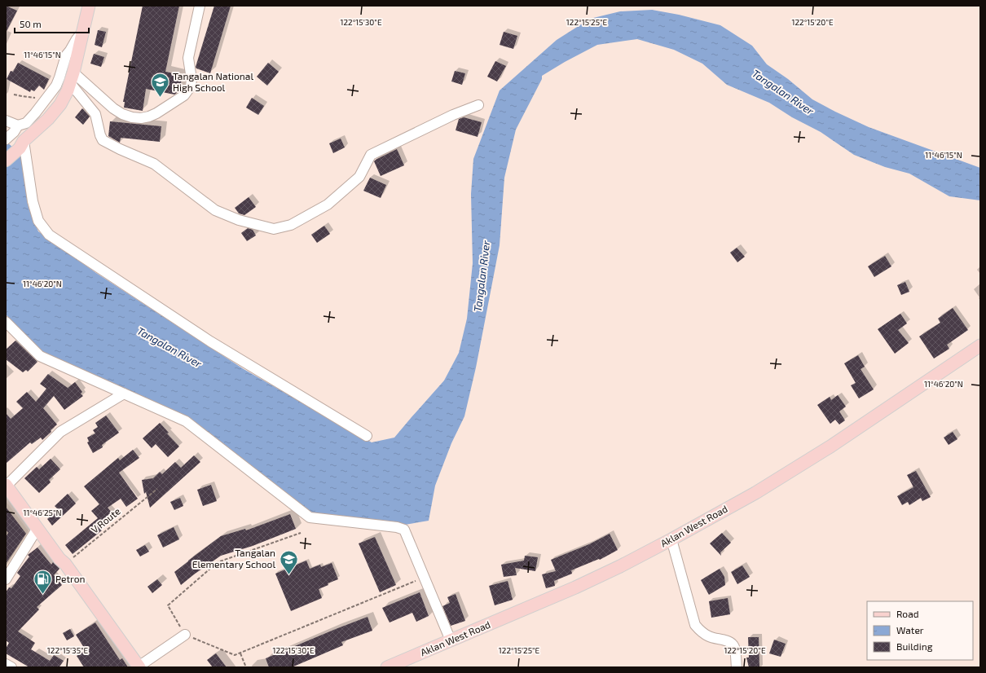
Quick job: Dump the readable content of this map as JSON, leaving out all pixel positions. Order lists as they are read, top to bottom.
{
  "streets": {
    "main road": ["Aklan West Road"],
    "path": ["V Route"]
  },
  "water": ["Tangalan River"],
  "places": {
    "school or university": ["Tangalan National High School", "Tangalan Elementary School"],
    "fuel station": ["Petron"]
  },
  "legend": ["Road", "Water", "Building"],
  "scale_bar": "50 m",
  "coordinates": [
    "122°15'30\"E",
    "122°15'25\"E",
    "122°15'20\"E",
    "11°46'15\"N",
    "11°46'20\"N",
    "11°46'25\"N",
    "122°15'35\"E"
  ]
}
